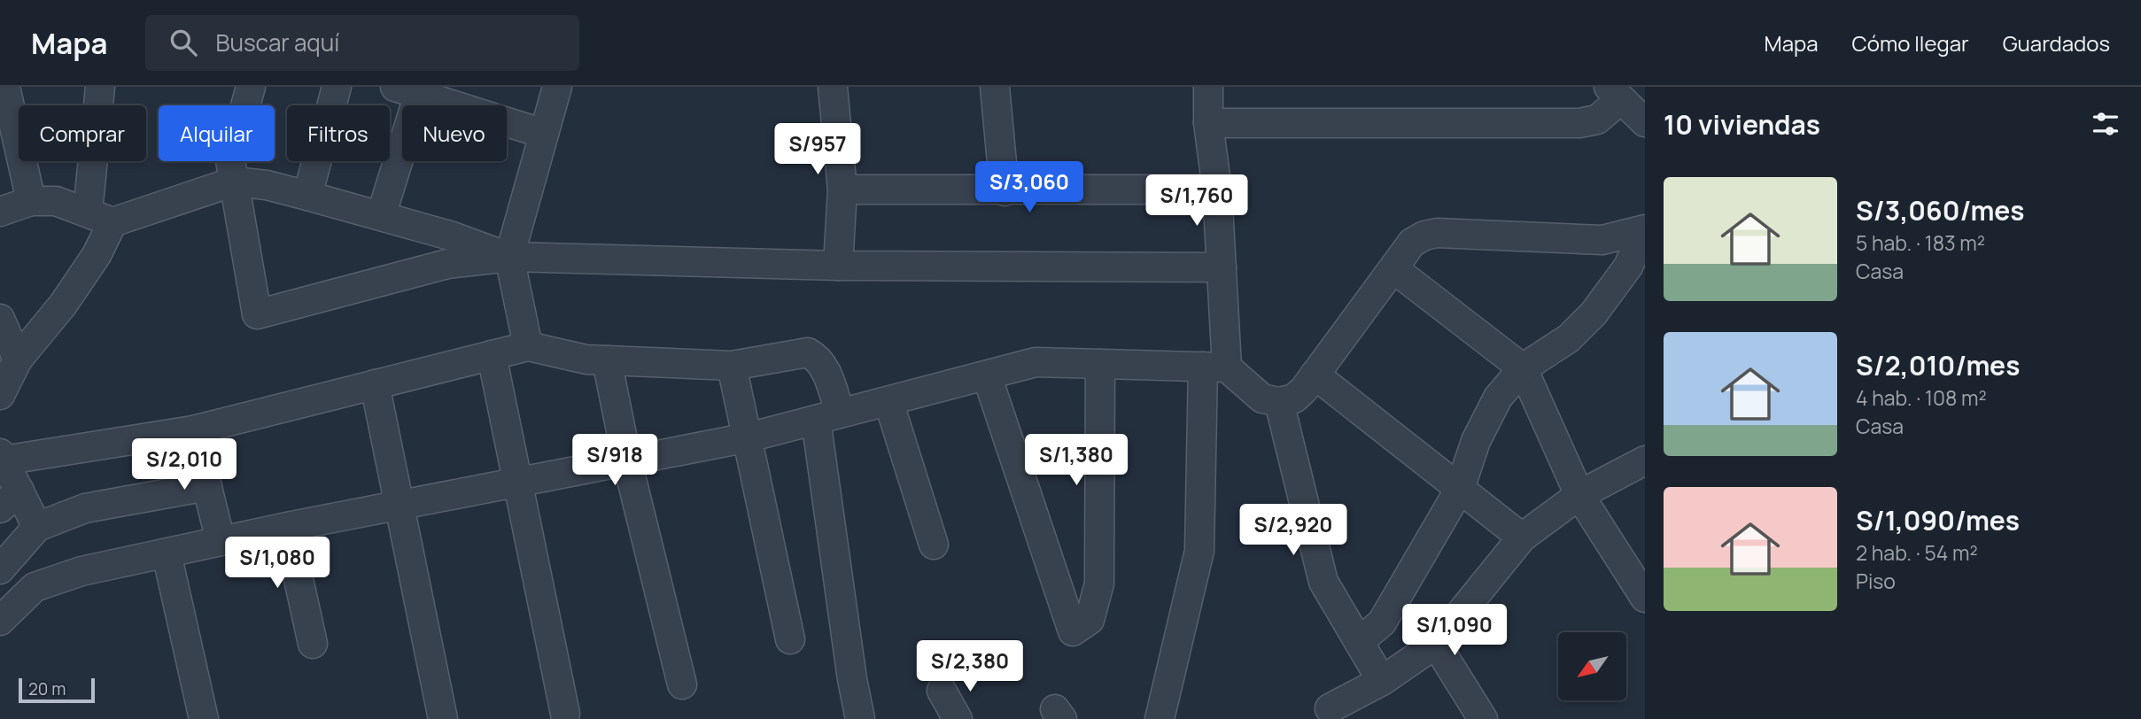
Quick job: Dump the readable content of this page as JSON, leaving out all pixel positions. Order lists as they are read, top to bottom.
{
  "scale_bar": "20 m",
  "north": "bottom left",
  "page": {
    "header": "Mapa",
    "search": "Buscar aquí",
    "nav": ["Mapa", "Cómo llegar", "Guardados"],
    "heading": "10 viviendas",
    "chip": [
      "Comprar",
      "Alquilar",
      "Filtros",
      "Nuevo"
    ],
    "price": [
      "S/957",
      "S/3,060",
      "S/1,760",
      "S/918",
      "S/1,380",
      "S/2,010",
      "S/2,920",
      "S/1,080",
      "S/1,090",
      "S/2,380"
    ],
    "list": [
      {
        "name": "S/3,060/mes",
        "note": "5 hab. · 183 m² · Casa"
      },
      {
        "name": "S/2,010/mes",
        "note": "4 hab. · 108 m² · Casa"
      },
      {
        "name": "S/1,090/mes",
        "note": "2 hab. · 54 m² · Piso"
      }
    ],
    "scale": "20 m"
  }
}
